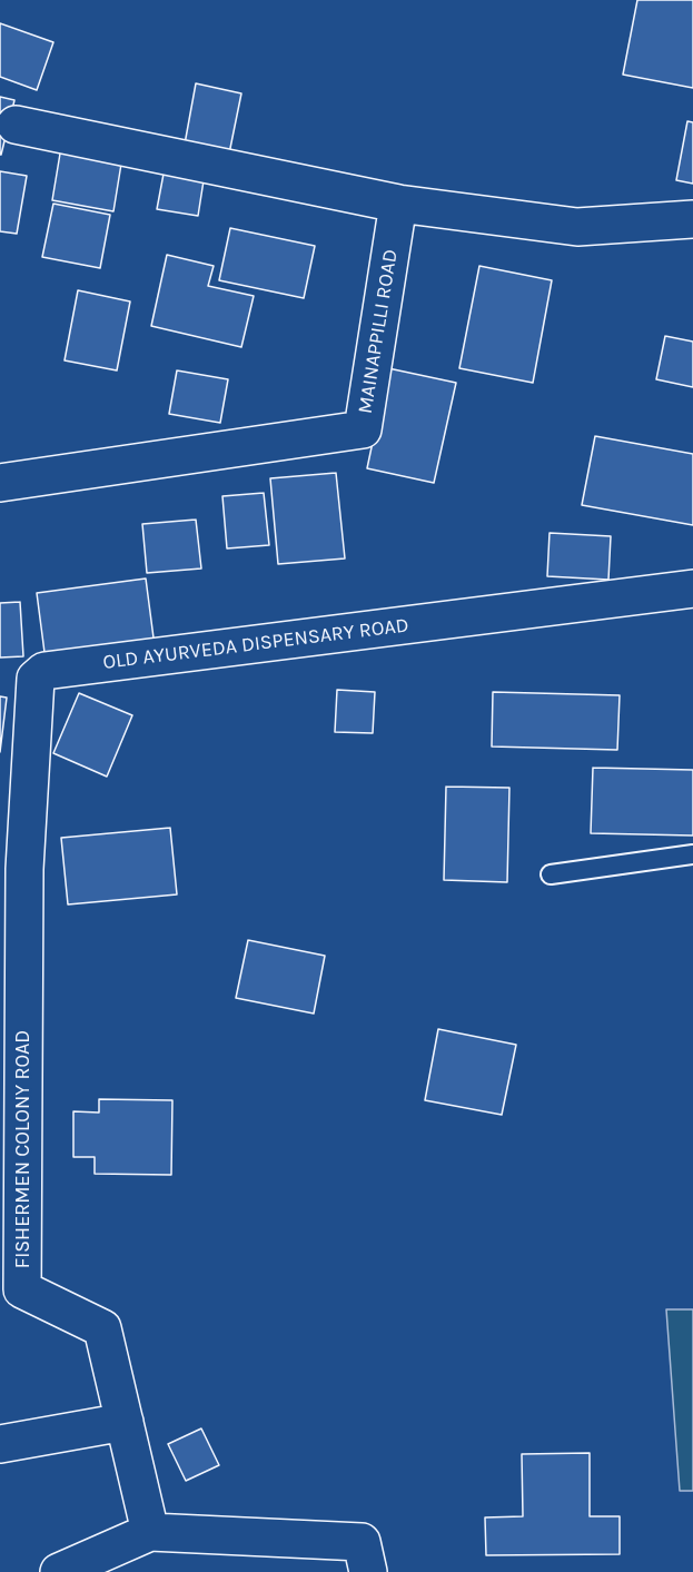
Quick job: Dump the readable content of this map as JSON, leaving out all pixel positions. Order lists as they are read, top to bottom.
{
  "streets": {
    "street": ["MAINAPPILLI ROAD", "OLD AYURVEDA DISPENSARY ROAD", "FISHERMEN COLONY ROAD"]
  },
  "crossings": [
    ["OLD AYURVEDA DISPENSARY ROAD", "FISHERMEN COLONY ROAD"]
  ]
}
